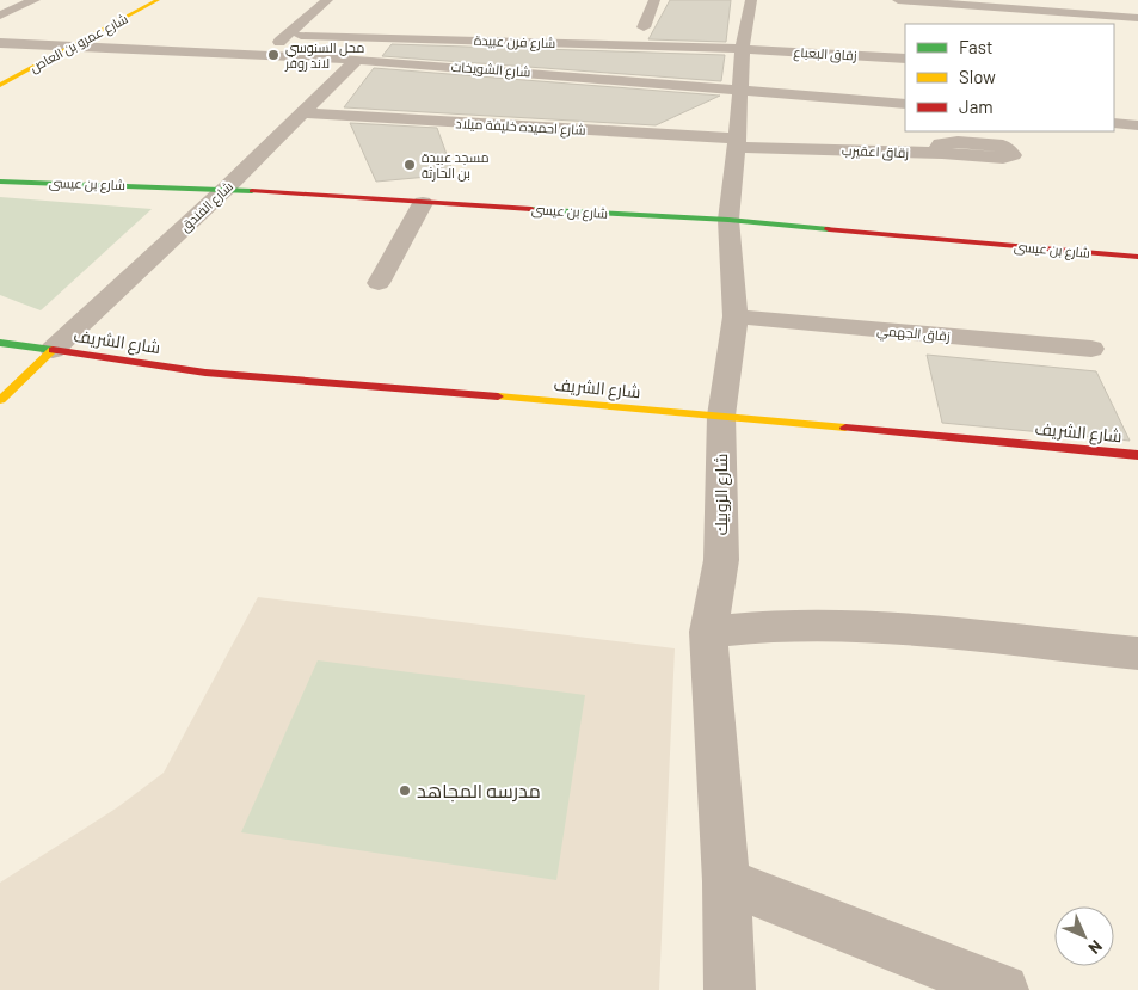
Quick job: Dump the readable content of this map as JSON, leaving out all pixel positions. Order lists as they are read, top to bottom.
{
  "streets": {
    "street": [
      "شارع فرن عبيدة",
      "شارع عمرو بن العاص",
      "زقاق البعباع",
      "شارع الشويخات",
      "شارع احميده خليفة ميلاد",
      "زقاق اعقيرب",
      "شارع بن عيسى",
      "شارع الفندق",
      "زقاق الجهمي",
      "شارع الشريف",
      "شارع الزوبيك"
    ]
  },
  "crossings": [
    ["شارع فرن عبيدة", "زقاق البعباع"],
    ["شارع فرن عبيدة", "شارع الزوبيك"],
    ["شارع عمرو بن العاص", "شارع الشويخات"],
    ["زقاق البعباع", "شارع الزوبيك"],
    ["شارع الشويخات", "شارع الفندق"],
    ["شارع الشويخات", "شارع الزوبيك"],
    ["شارع احميده خليفة ميلاد", "زقاق اعقيرب"],
    ["شارع احميده خليفة ميلاد", "شارع الفندق"],
    ["شارع احميده خليفة ميلاد", "شارع الزوبيك"],
    ["زقاق اعقيرب", "شارع الزوبيك"],
    ["شارع بن عيسى", "شارع الفندق"],
    ["شارع بن عيسى", "شارع الزوبيك"],
    ["شارع الفندق", "شارع الشريف"],
    ["زقاق الجهمي", "شارع الزوبيك"],
    ["شارع الشريف", "شارع الزوبيك"]
  ],
  "places": ["محل السنوسي لاند روفر", "مسجد عبيدة بن الحارثة", "مدرسه المجاهد"],
  "legend": ["Fast", "Slow", "Jam"],
  "north": "bottom right"
}
